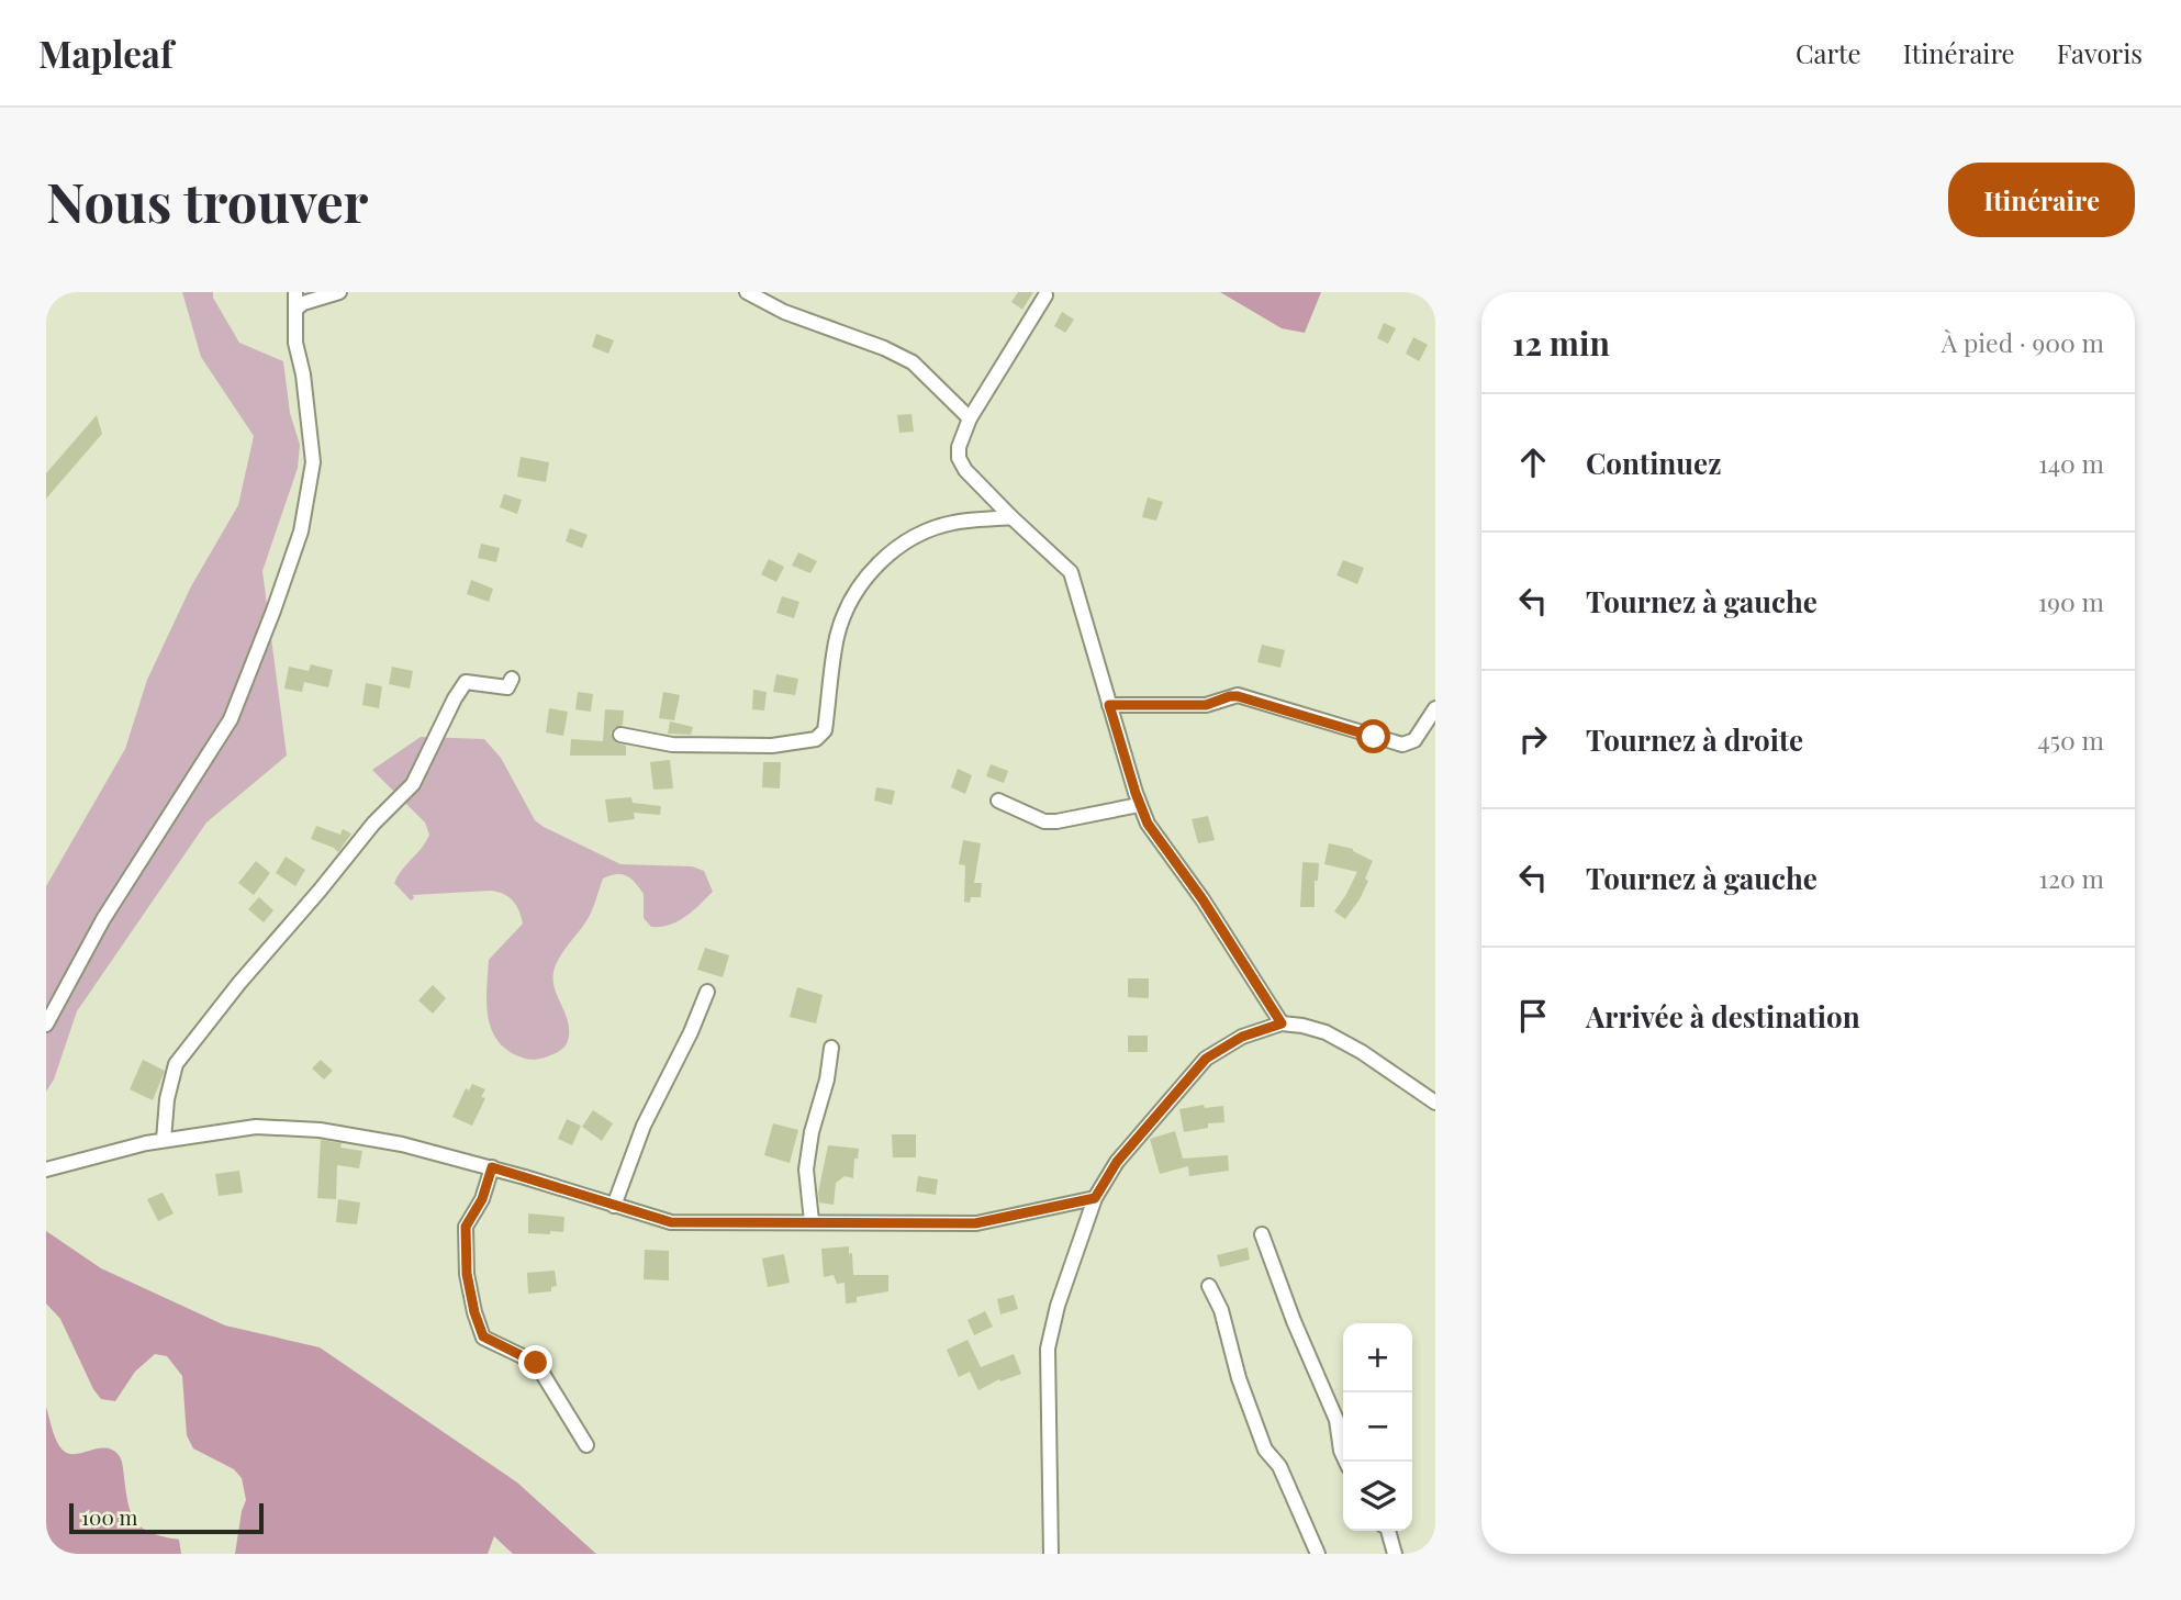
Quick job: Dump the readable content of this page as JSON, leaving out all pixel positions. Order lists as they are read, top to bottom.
{
  "scale_bar": "100 m",
  "page": {
    "header": "Mapleaf",
    "nav": ["Carte", "Itinéraire", "Favoris"],
    "buttons": "Itinéraire",
    "title": "Nous trouver",
    "heading": ["12 min", "À pied · 900 m"],
    "list": [
      ["Continuez", "140 m"],
      ["Tournez à gauche", "190 m"],
      ["Tournez à droite", "450 m"],
      ["Tournez à gauche", "120 m"],
      "Arrivée à destination"
    ],
    "map_buttons": ["+", "−"],
    "scale": "100 m"
  }
}
